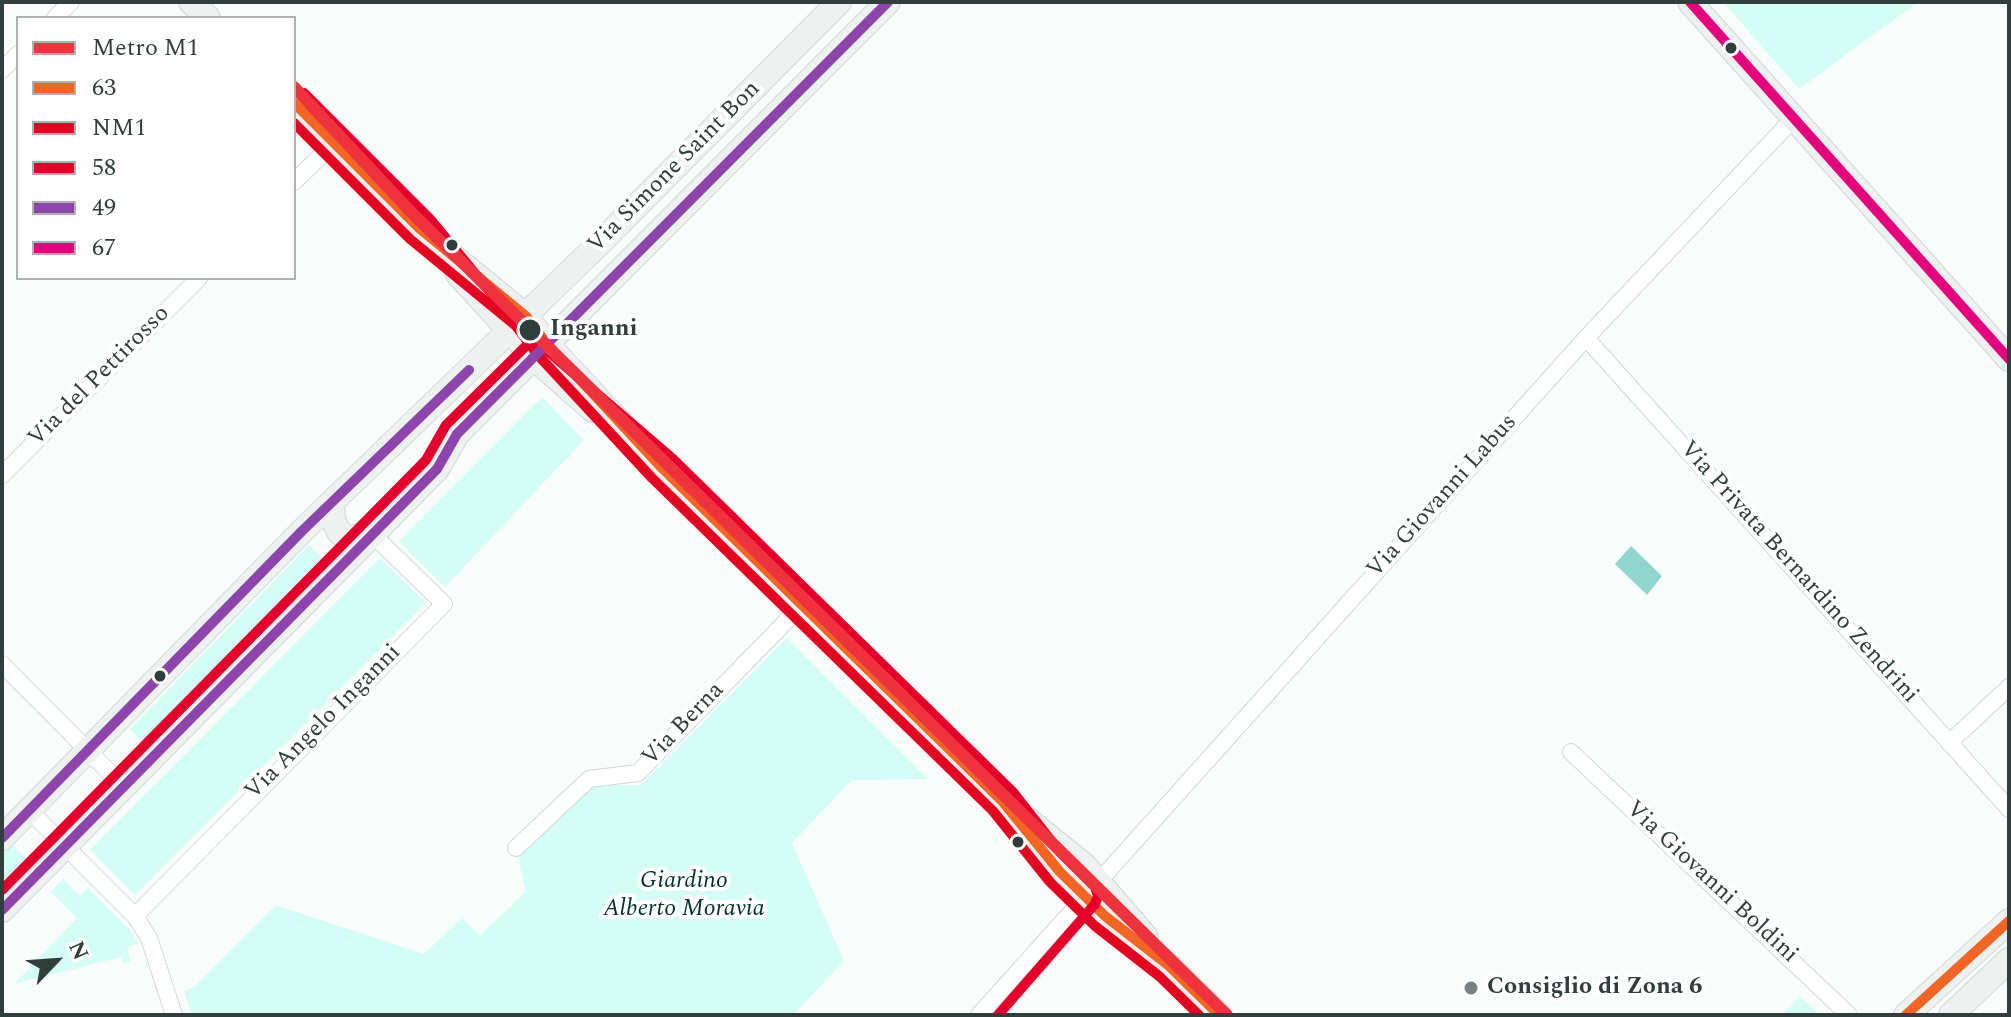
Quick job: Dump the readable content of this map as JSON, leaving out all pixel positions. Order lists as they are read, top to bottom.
{
  "streets": {
    "street": [
      "Via Simone Saint Bon",
      "Via del Pettirosso",
      "Via Giovanni Labus",
      "Via Privata Bernardino Zendrini",
      "Via Angelo Inganni",
      "Via Berna",
      "Via Giovanni Boldini"
    ]
  },
  "crossings": [
    ["Via Giovanni Labus", "Via Privata Bernardino Zendrini"]
  ],
  "parks": ["Giardino Alberto Moravia"],
  "places": ["Inganni", "Consiglio di Zona 6"],
  "lines": [
    "transit line 49",
    "transit line 67",
    "metro line M1",
    "transit line 58",
    "transit line 63",
    "transit line NM1"
  ],
  "legend": [
    "Metro M1",
    "63",
    "NM1",
    "58",
    "49",
    "67"
  ],
  "north": "top right"
}
